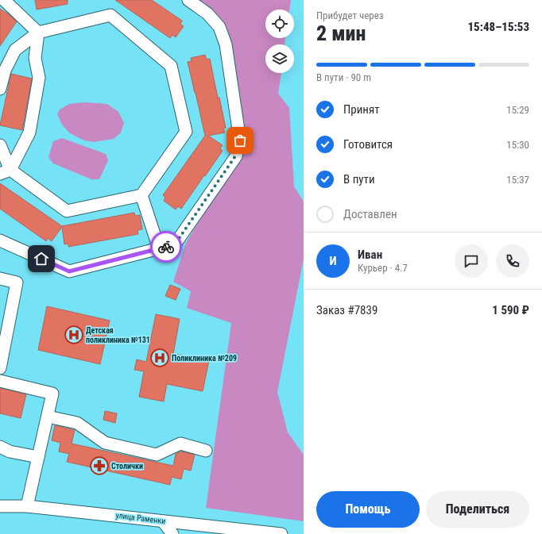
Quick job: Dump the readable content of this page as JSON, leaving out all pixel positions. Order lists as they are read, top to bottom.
{
  "streets": {
    "street": ["улица Раменки"]
  },
  "places": {
    "hospital": ["Детская поликлиника №131", "Поликлиника №209"],
    "pharmacy": ["Столички"]
  },
  "page": {
    "heading": ["2 мин", "Прибудет через", "15:48–15:53"],
    "panel": [
      "Иван",
      "Курьер · 4.7",
      "Заказ #7839",
      "1 590 ₽"
    ],
    "bar": "В пути · 90 m",
    "list": [
      ["Принят", "15:29"],
      ["Готовится", "15:30"],
      ["В пути", "15:37"],
      "Доставлен"
    ],
    "round": "И",
    "buttons": ["Помощь", "Поделиться"]
  }
}
